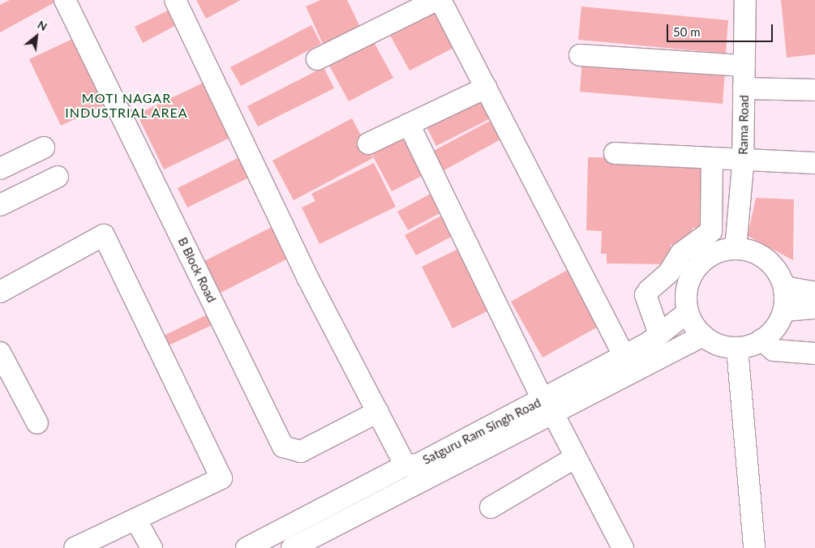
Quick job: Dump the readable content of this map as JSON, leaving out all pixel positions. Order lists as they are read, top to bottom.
{
  "streets": {
    "street": ["Rama Road", "B Block Road", "Satguru Ram Singh Road"]
  },
  "crossings": [
    ["Rama Road", "Satguru Ram Singh Road"]
  ],
  "districts": ["MOTI NAGAR INDUSTRIAL AREA"],
  "scale_bar": "50 m",
  "north": "top right"
}
